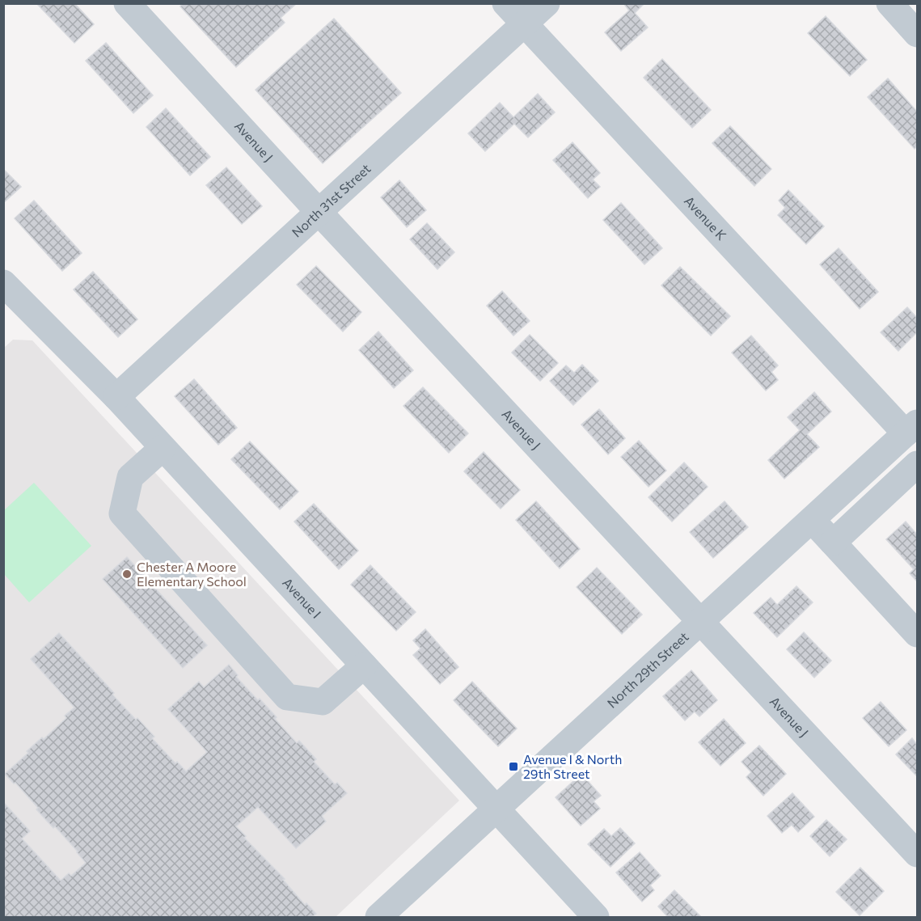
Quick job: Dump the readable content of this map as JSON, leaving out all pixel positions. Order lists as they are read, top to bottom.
{
  "streets": {
    "street": [
      "Avenue J",
      "North 31st Street",
      "Avenue K",
      "Avenue I",
      "North 29th Street"
    ]
  },
  "crossings": [
    ["Avenue J", "North 31st Street"],
    ["Avenue J", "North 29th Street"],
    ["North 31st Street", "Avenue K"],
    ["North 31st Street", "Avenue I"],
    ["Avenue K", "North 29th Street"],
    ["Avenue I", "North 29th Street"]
  ],
  "places": {
    "other": ["Chester A Moore Elementary School"],
    "transit": ["Avenue I & North 29th Street"]
  }
}
